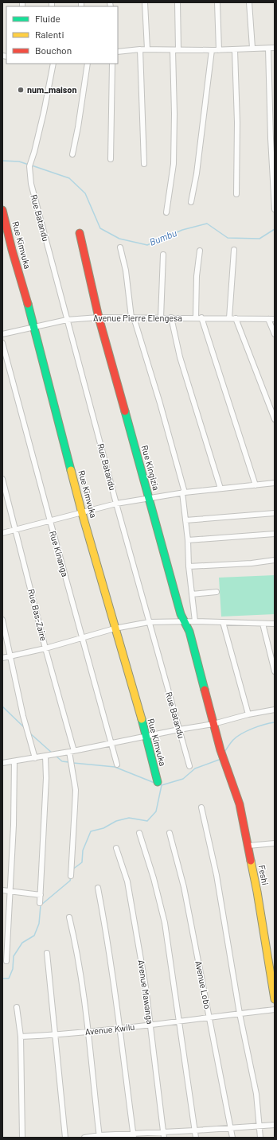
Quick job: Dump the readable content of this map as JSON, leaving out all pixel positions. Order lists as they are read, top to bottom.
{
  "streets": {
    "street": [
      "Rue Batandu",
      "Rue Kimvuka",
      "Avenue Pierre Elengesa",
      "Rue Kingizia",
      "Rue Kinanga",
      "Rue Bas-Zaire",
      "Feshi",
      "Avenue Lobo",
      "Avenue Mawanga",
      "Avenue Kwilu"
    ]
  },
  "crossings": [
    ["Rue Batandu", "Avenue Pierre Elengesa"],
    ["Rue Kimvuka", "Avenue Pierre Elengesa"],
    ["Avenue Pierre Elengesa", "Rue Kingizia"],
    ["Rue Kingizia", "Feshi"],
    ["Avenue Lobo", "Avenue Kwilu"],
    ["Avenue Mawanga", "Avenue Kwilu"]
  ],
  "water": ["Bumbu"],
  "places": ["num_maison"],
  "legend": ["Fluide", "Ralenti", "Bouchon"]
}
